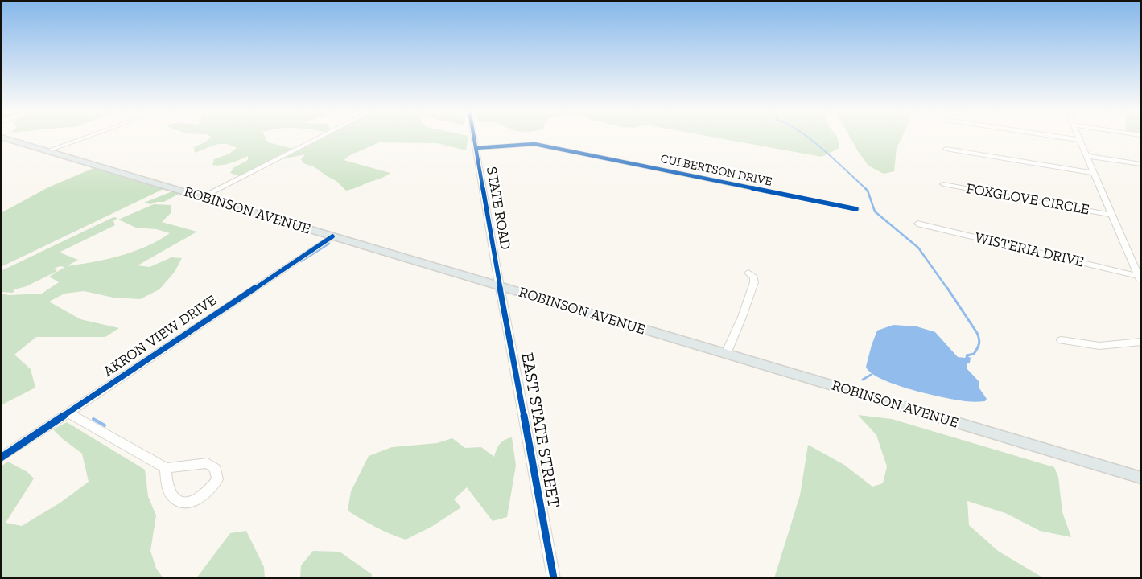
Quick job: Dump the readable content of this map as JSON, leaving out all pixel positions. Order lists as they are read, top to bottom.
{
  "streets": {
    "main road": ["ROBINSON AVENUE"],
    "street": [
      "CULBERTSON DRIVE",
      "FOXGLOVE CIRCLE",
      "STATE ROAD",
      "WISTERIA DRIVE",
      "AKRON VIEW DRIVE",
      "EAST STATE STREET"
    ]
  },
  "crossings": [
    ["CULBERTSON DRIVE", "STATE ROAD"],
    ["STATE ROAD", "ROBINSON AVENUE"],
    ["STATE ROAD", "EAST STATE STREET"],
    ["ROBINSON AVENUE", "AKRON VIEW DRIVE"],
    ["ROBINSON AVENUE", "EAST STATE STREET"]
  ]
}
